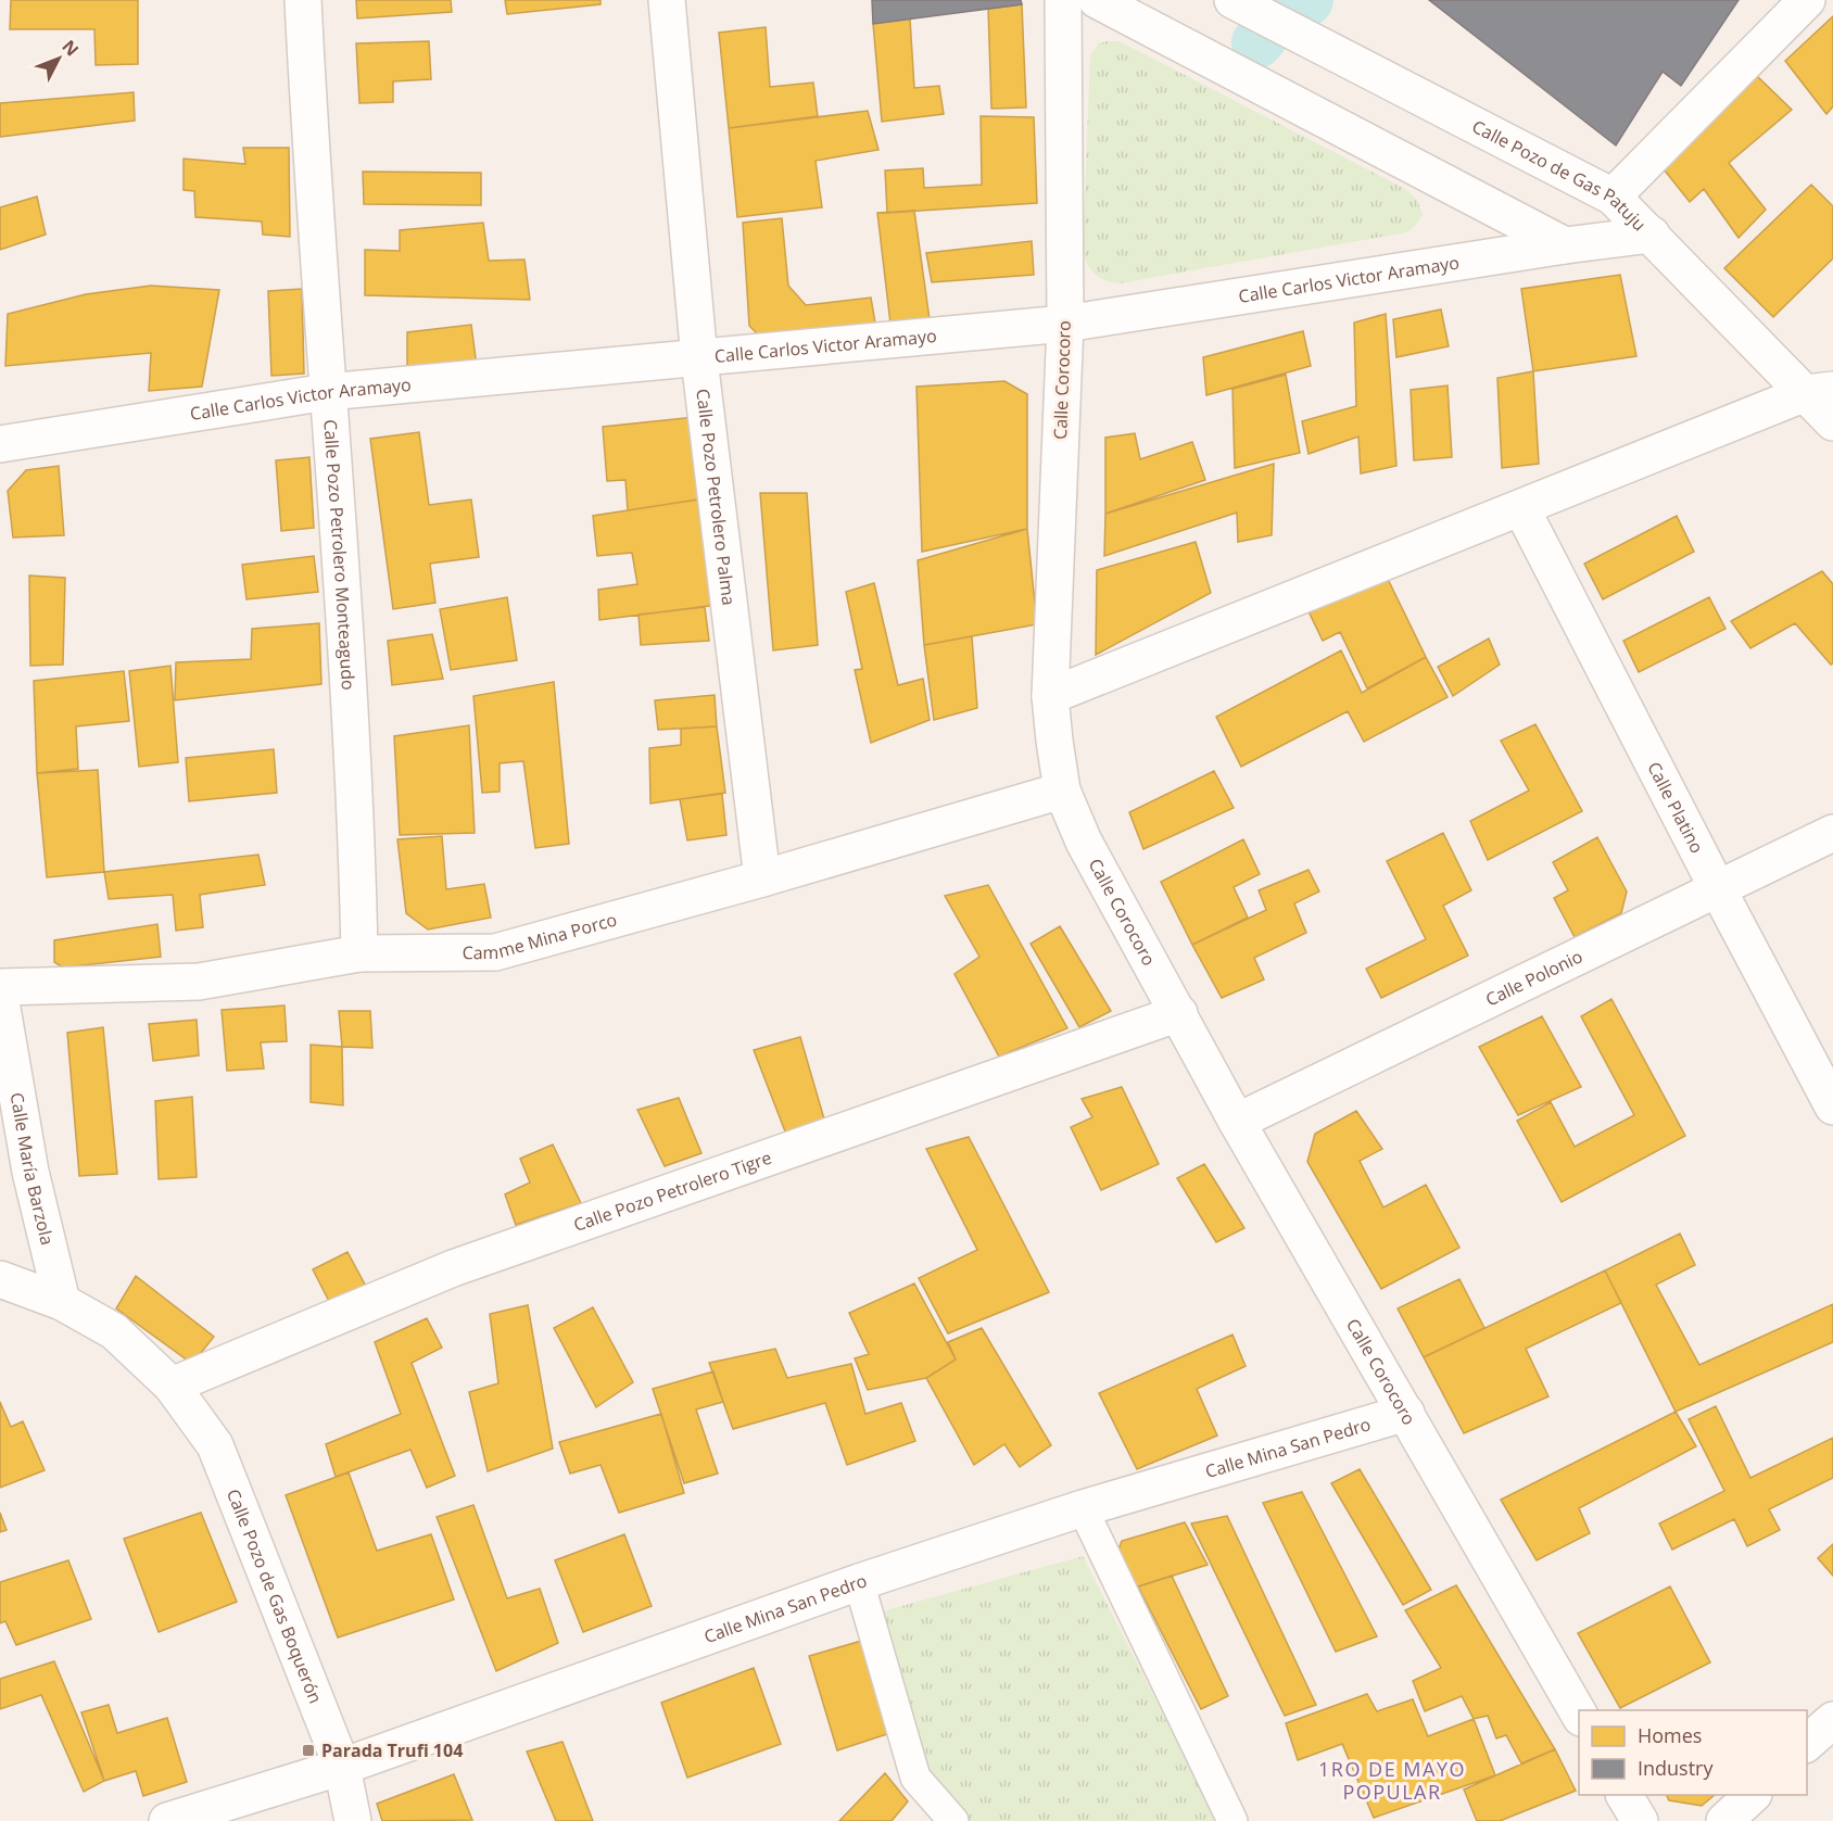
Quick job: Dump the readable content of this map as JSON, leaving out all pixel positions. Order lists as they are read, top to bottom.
{
  "streets": {
    "street": [
      "Calle Pozo de Gas Patuju",
      "Calle Carlos Victor Aramayo",
      "Calle Corocoro",
      "Calle Pozo Petrolero Palma",
      "Calle Pozo Petrolero Monteagudo",
      "Calle Platino",
      "Camme Mina Porco",
      "Calle Polonio",
      "Calle María Barzola",
      "Calle Pozo Petrolero Tigre",
      "Calle Mina San Pedro",
      "Calle Pozo de Gas Boquerón"
    ]
  },
  "crossings": [
    ["Calle Pozo de Gas Patuju", "Calle Carlos Victor Aramayo"],
    ["Calle Carlos Victor Aramayo", "Calle Corocoro"],
    ["Calle Carlos Victor Aramayo", "Calle Pozo Petrolero Palma"],
    ["Calle Carlos Victor Aramayo", "Calle Pozo Petrolero Monteagudo"],
    ["Calle Corocoro", "Camme Mina Porco"],
    ["Calle Corocoro", "Calle Polonio"],
    ["Calle Corocoro", "Calle Pozo Petrolero Tigre"],
    ["Calle Corocoro", "Calle Mina San Pedro"],
    ["Calle Pozo Petrolero Palma", "Camme Mina Porco"],
    ["Calle Pozo Petrolero Monteagudo", "Camme Mina Porco"],
    ["Calle Platino", "Calle Polonio"],
    ["Calle María Barzola", "Calle Pozo de Gas Boquerón"],
    ["Calle Pozo Petrolero Tigre", "Calle Pozo de Gas Boquerón"],
    ["Calle Mina San Pedro", "Calle Pozo de Gas Boquerón"]
  ],
  "districts": ["1RO DE MAYO POPULAR"],
  "places": {
    "transit": ["Parada Trufi 104"]
  },
  "legend": ["Homes", "Industry"],
  "north": "top right"
}
